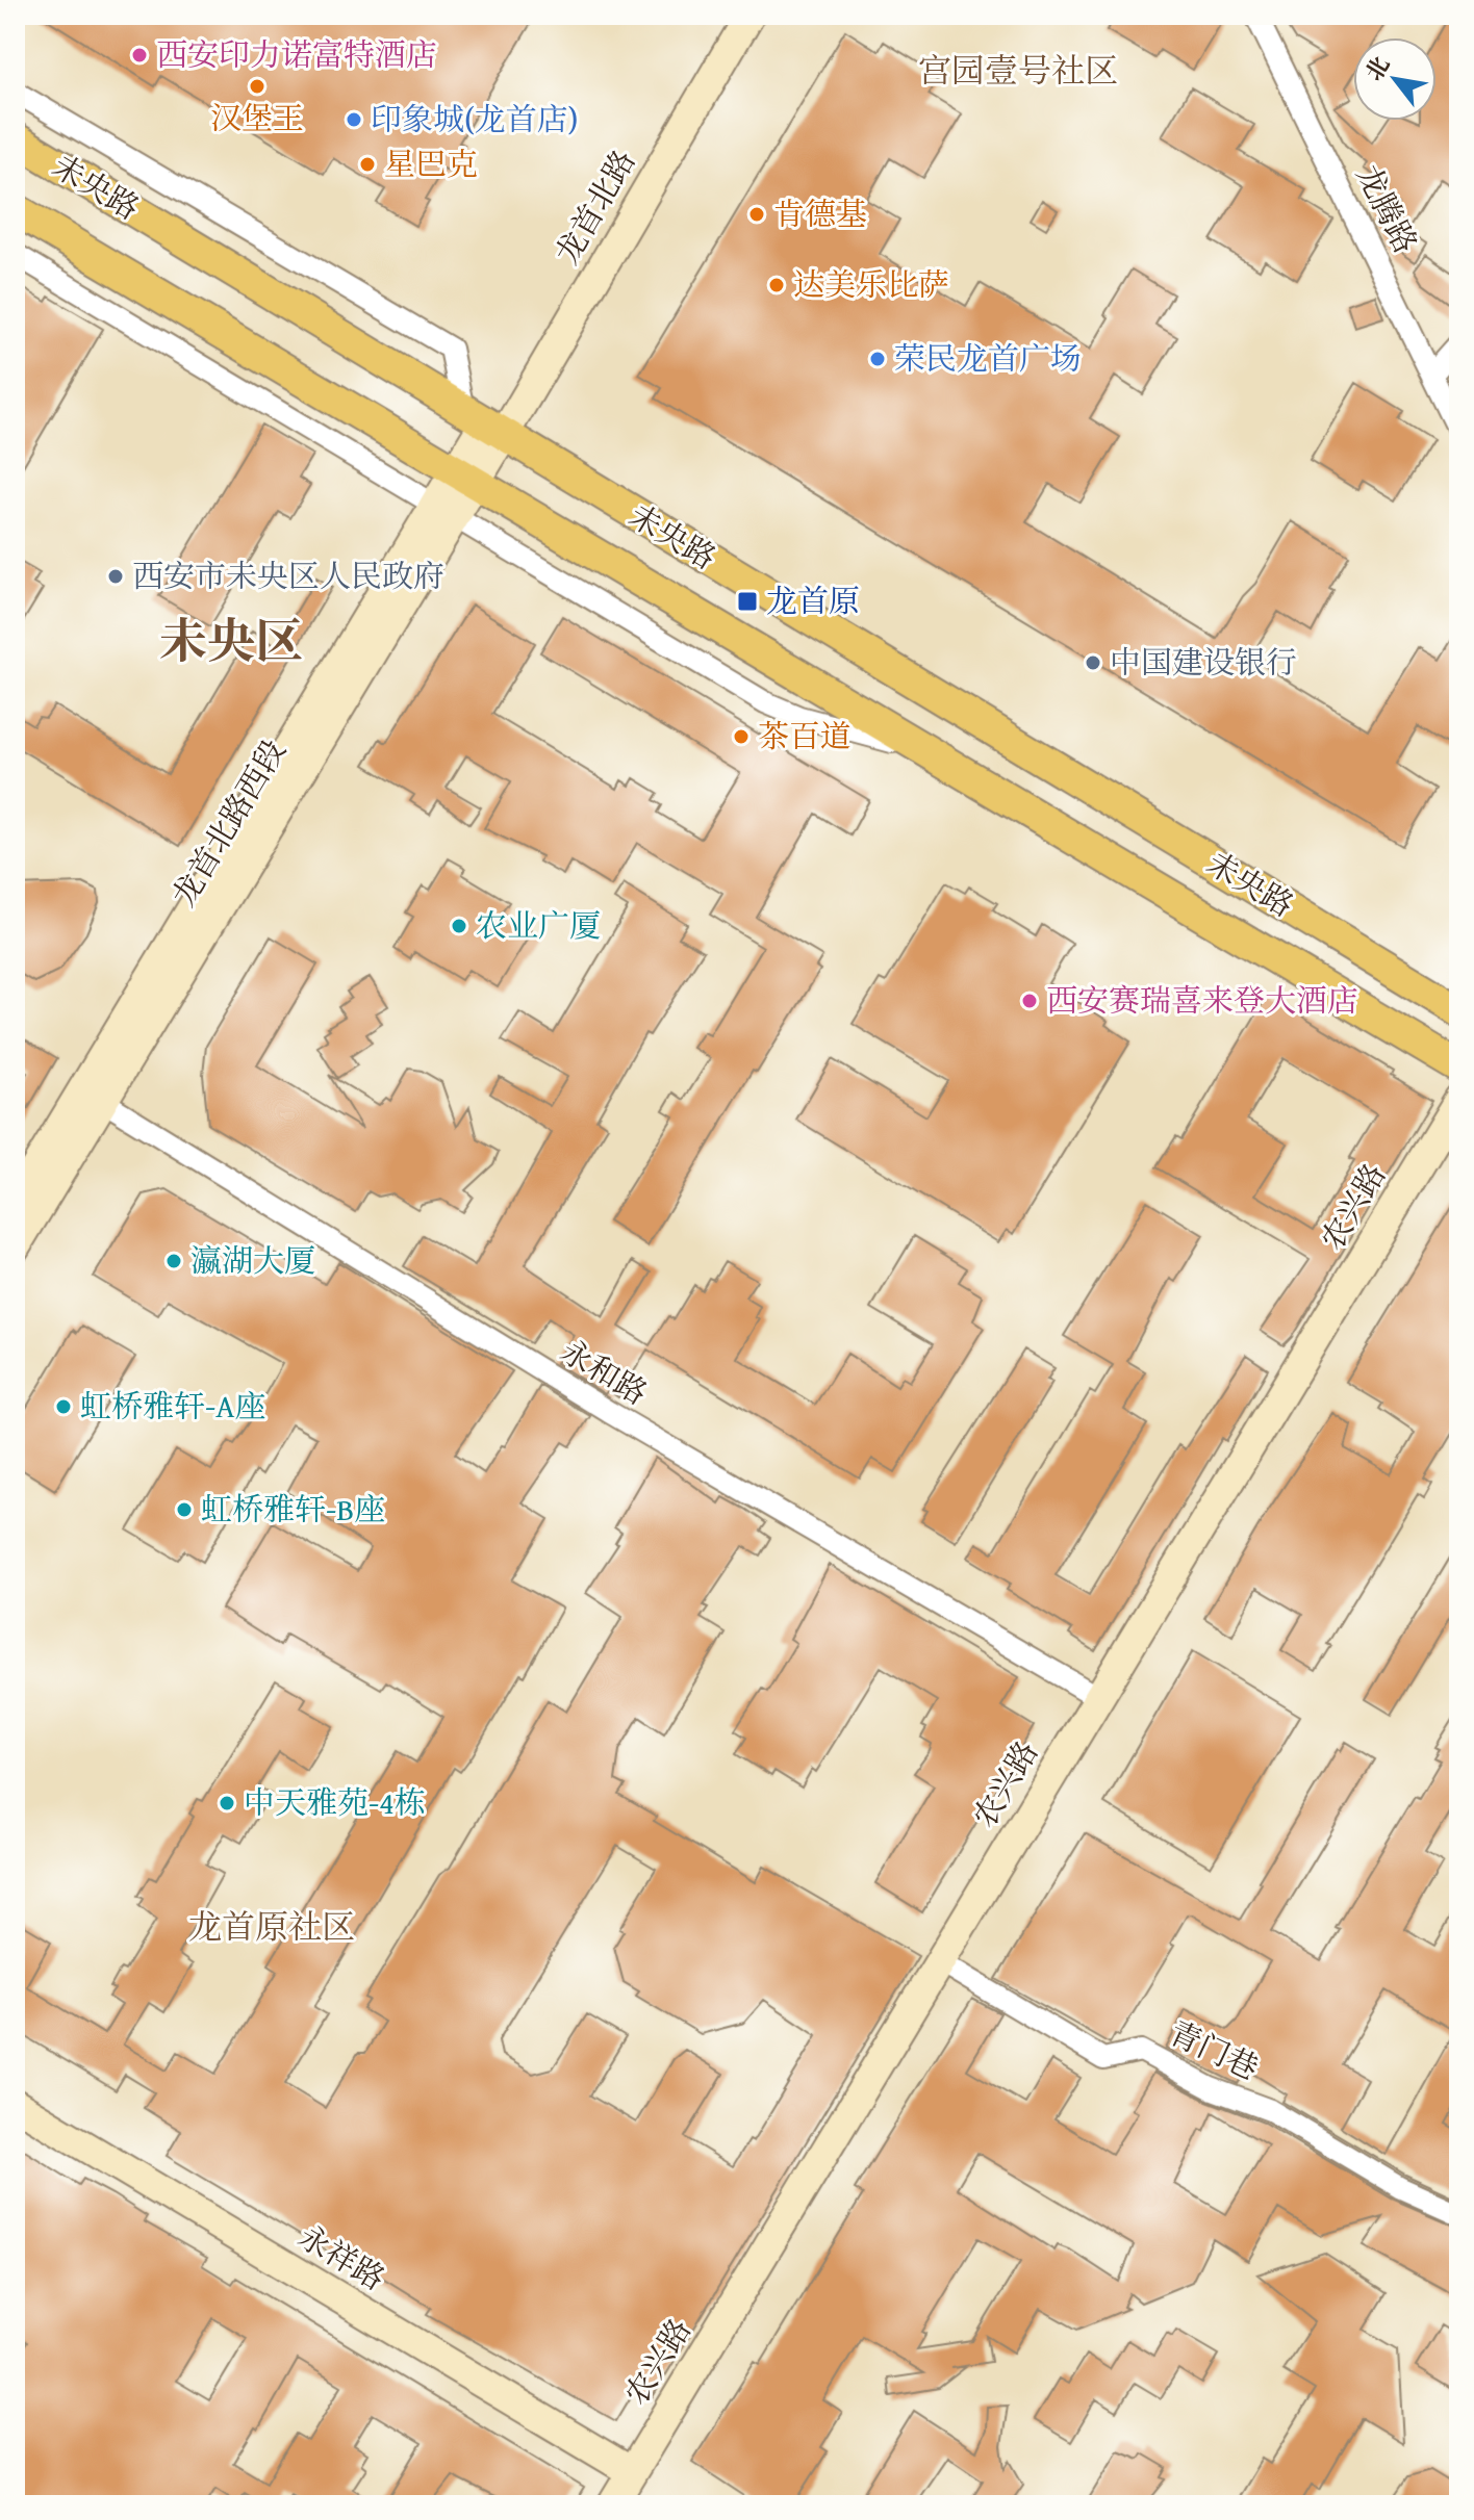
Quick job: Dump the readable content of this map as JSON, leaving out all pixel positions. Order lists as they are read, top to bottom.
{
  "streets": {
    "main road": ["未央路"],
    "street": [
      "龙首北路",
      "龙腾路",
      "龙首北路西段",
      "农兴路",
      "永和路",
      "青门巷",
      "永祥路"
    ]
  },
  "crossings": [
    ["未央路", "龙首北路"],
    ["未央路", "龙首北路西段"],
    ["龙首北路", "龙首北路西段"],
    ["龙首北路西段", "永和路"],
    ["农兴路", "永和路"],
    ["农兴路", "青门巷"],
    ["农兴路", "永祥路"]
  ],
  "districts": ["宫园壹号社区", "未央区", "龙首原社区"],
  "places": {
    "other": [
      "西安印力诺富特酒店",
      "汉堡王",
      "印象城(龙首店)",
      "星巴克",
      "肯德基",
      "达美乐比萨",
      "荣民龙首广场",
      "西安市未央区人民政府",
      "中国建设银行",
      "茶百道",
      "农业广厦",
      "西安赛瑞喜来登大酒店",
      "瀛湖大厦",
      "虹桥雅轩-A座",
      "虹桥雅轩-B座",
      "中天雅苑-4栋"
    ],
    "transit": ["龙首原"]
  },
  "north": "top left"
}
